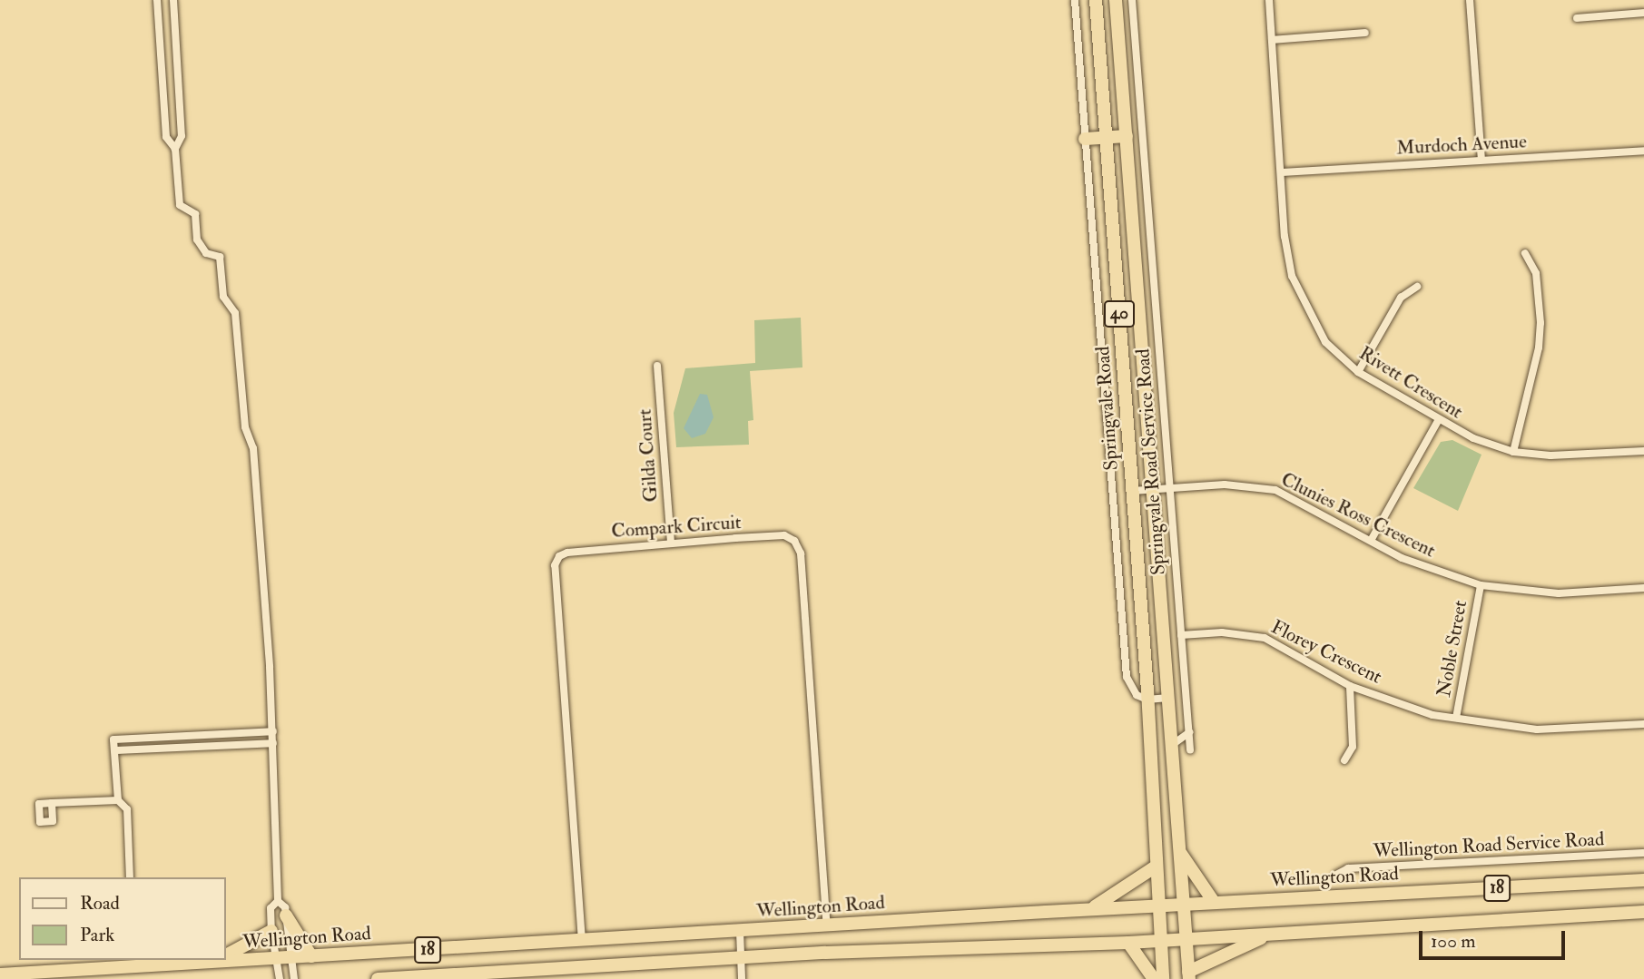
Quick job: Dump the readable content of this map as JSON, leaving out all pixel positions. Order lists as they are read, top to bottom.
{
  "streets": {
    "highway": [
      "40",
      "Springvale Road",
      "Wellington Road",
      "18"
    ],
    "street": [
      "Murdoch Avenue",
      "Rivett Crescent",
      "Gilda Court",
      "Springvale Road Service Road",
      "Clunies Ross Crescent",
      "Compark Circuit",
      "Noble Street",
      "Florey Crescent",
      "Wellington Road Service Road"
    ]
  },
  "crossings": [
    ["Murdoch Avenue", "Rivett Crescent"],
    ["Springvale Road", "Clunies Ross Crescent"],
    ["Springvale Road", "Wellington Road"],
    ["Springvale Road", "18"],
    ["Gilda Court", "Compark Circuit"],
    ["Springvale Road Service Road", "Clunies Ross Crescent"],
    ["Springvale Road Service Road", "Florey Crescent"],
    ["Clunies Ross Crescent", "Noble Street"],
    ["Compark Circuit", "Wellington Road"],
    ["Noble Street", "Florey Crescent"]
  ],
  "legend": ["Road", "Park"],
  "scale_bar": "100 m"
}
